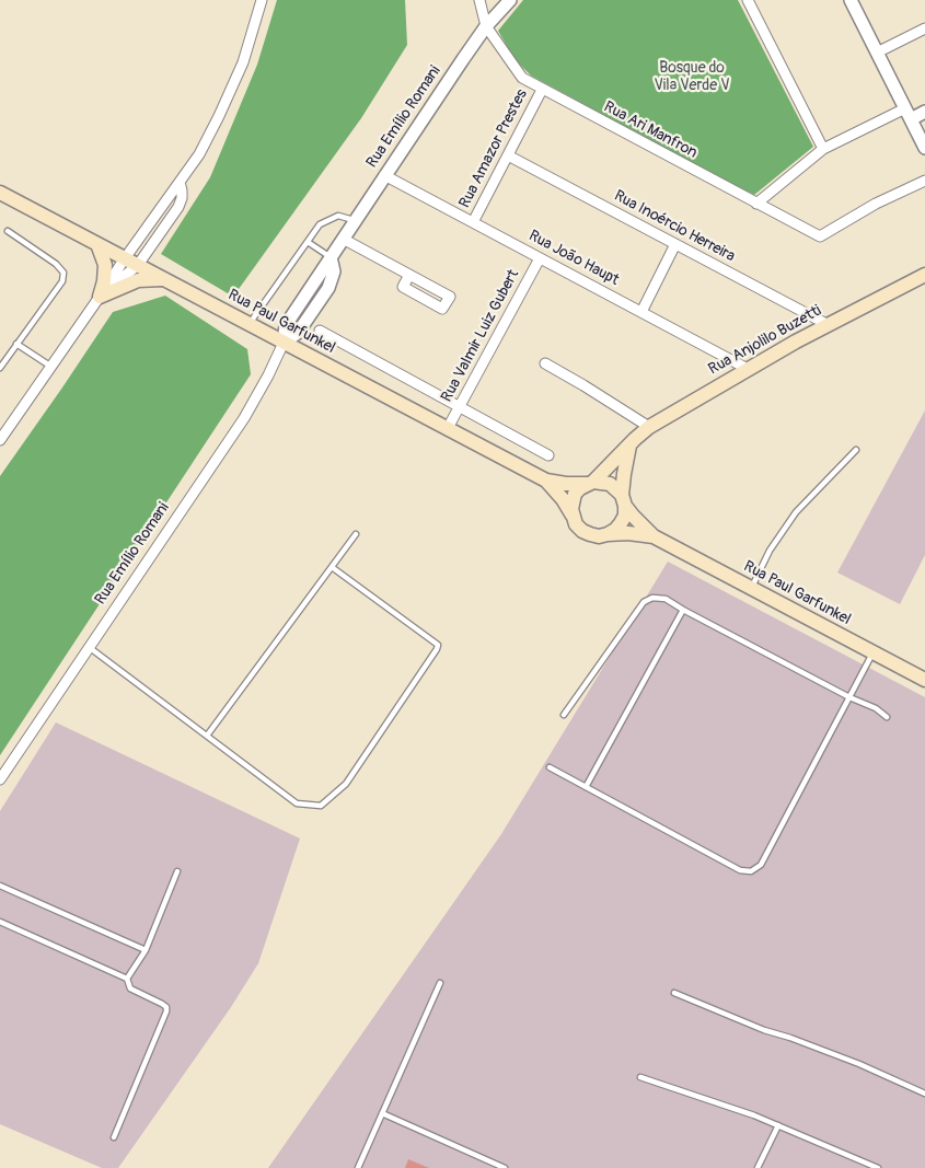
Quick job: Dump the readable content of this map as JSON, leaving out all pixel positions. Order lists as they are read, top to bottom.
{
  "streets": {
    "main road": ["Rua Paul Garfunkel", "Rua Anjolilo Buzetti"],
    "street": [
      "Rua Emílio Romani",
      "Rua Ari Manfron",
      "Rua Amazor Prestes",
      "Rua Inoércio Herreira",
      "Rua João Haupt",
      "Rua Valmir Luiz Gubert"
    ]
  },
  "crossings": [
    ["Rua Emílio Romani", "Rua Ari Manfron"],
    ["Rua Emílio Romani", "Rua João Haupt"],
    ["Rua Emílio Romani", "Rua Paul Garfunkel"],
    ["Rua Ari Manfron", "Rua Amazor Prestes"],
    ["Rua Amazor Prestes", "Rua Inoércio Herreira"],
    ["Rua Amazor Prestes", "Rua João Haupt"],
    ["Rua Inoércio Herreira", "Rua Anjolilo Buzetti"],
    ["Rua João Haupt", "Rua Valmir Luiz Gubert"],
    ["Rua João Haupt", "Rua Anjolilo Buzetti"],
    ["Rua Paul Garfunkel", "Rua Valmir Luiz Gubert"],
    ["Rua Paul Garfunkel", "Rua Anjolilo Buzetti"]
  ],
  "parks": ["Bosque do Vila Verde V"]
}
